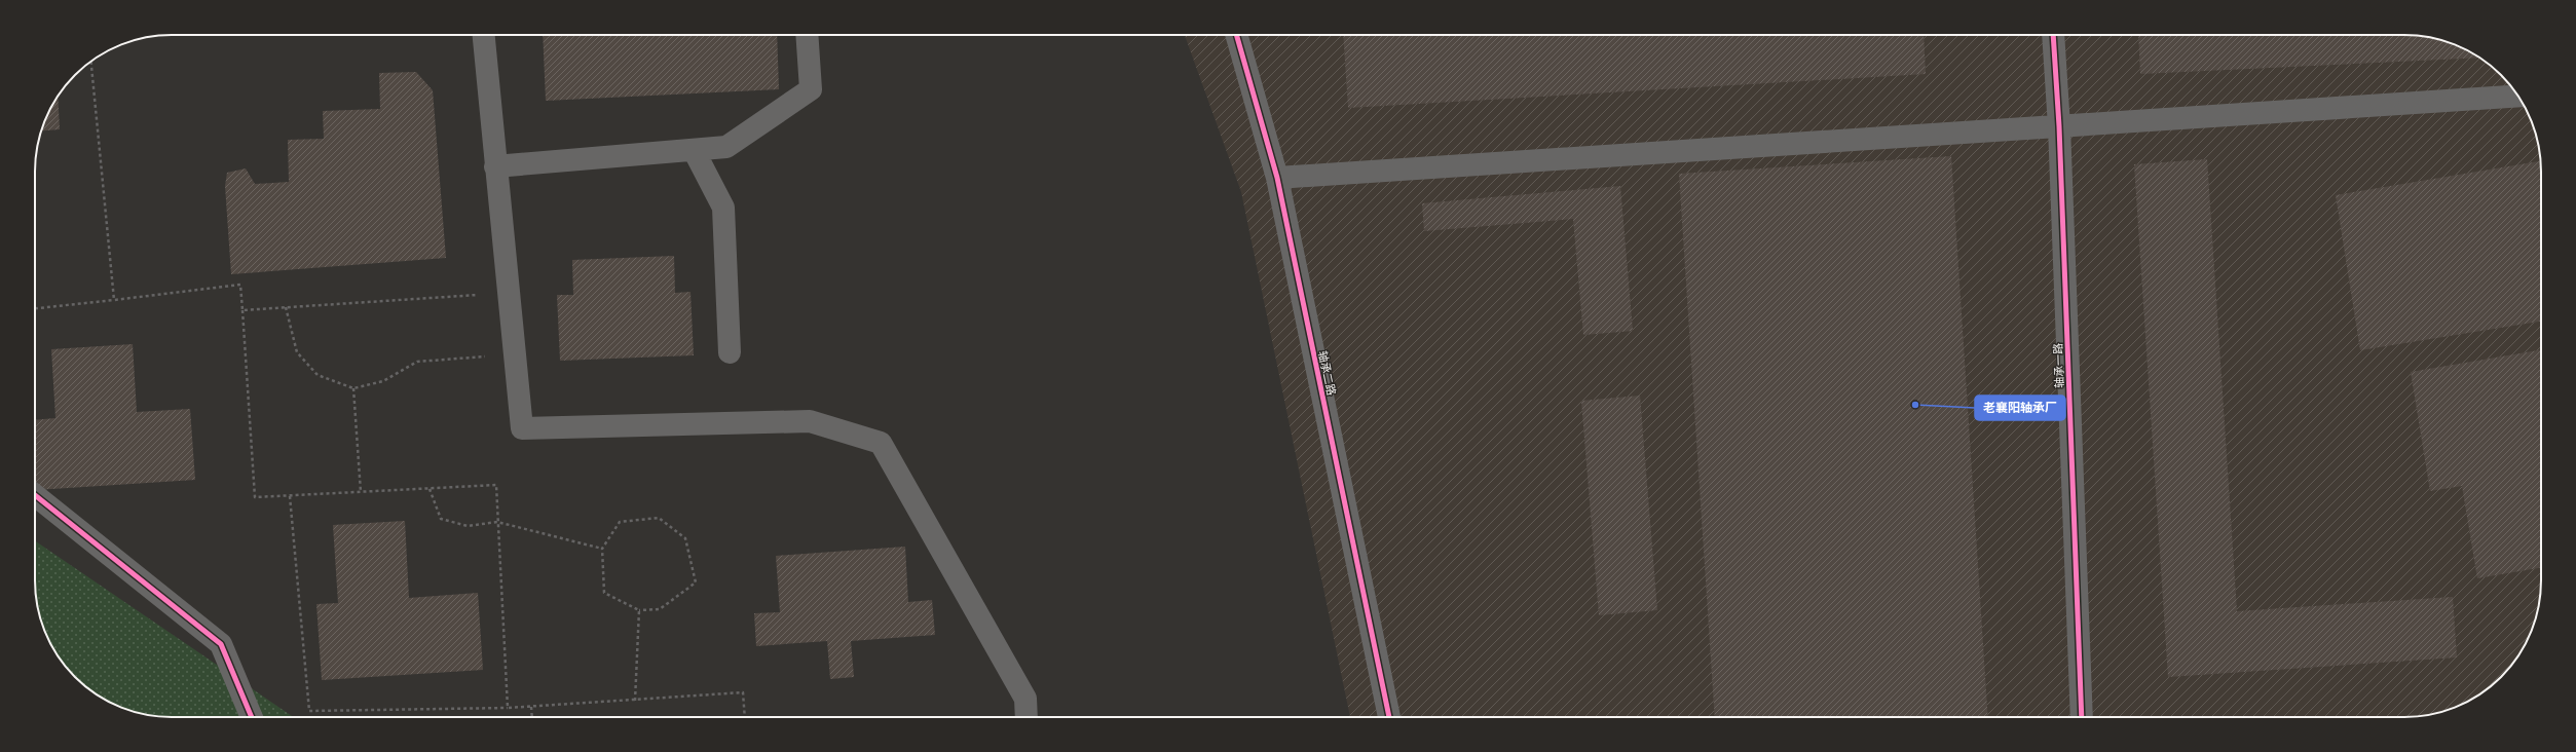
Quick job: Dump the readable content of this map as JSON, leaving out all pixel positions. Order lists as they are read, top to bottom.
{
  "streets": {
    "street": ["轴承一路", "轴承二路"]
  },
  "places": ["老襄阳轴承厂"]
}
